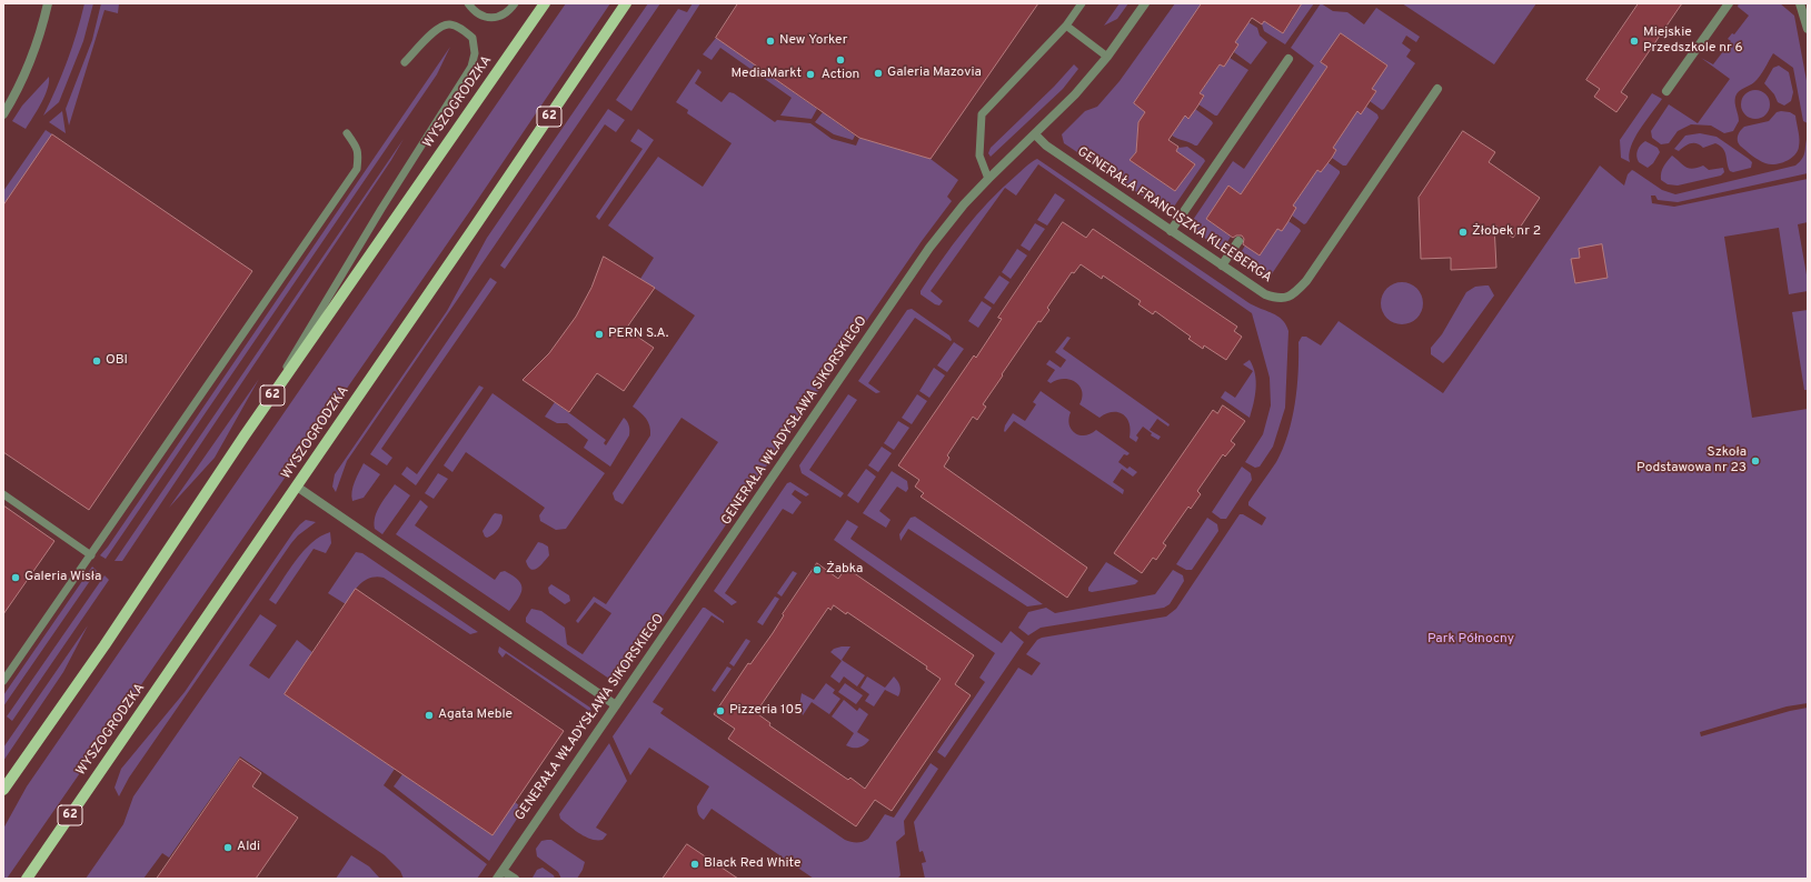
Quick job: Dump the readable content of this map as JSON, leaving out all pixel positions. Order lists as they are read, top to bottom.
{
  "streets": {
    "main road": ["WYSZOGRODZKA", "62"],
    "street": ["GENERAŁA FRANCISZKA KLEEBERGA", "GENERAŁA WŁADYSŁAWA SIKORSKIEGO"]
  },
  "crossings": [
    ["GENERAŁA FRANCISZKA KLEEBERGA", "GENERAŁA WŁADYSŁAWA SIKORSKIEGO"]
  ],
  "parks": ["Park Północny"],
  "places": [
    "New Yorker",
    "Miejskie Przedszkole nr 6",
    "Action",
    "Galeria Mazovia",
    "MediaMarkt",
    "Żłobek nr 2",
    "PERN S.A.",
    "OBI",
    "Szkoła Podstawowa nr 23",
    "Żabka",
    "Galeria Wisła",
    "Pizzeria 105",
    "Agata Meble",
    "Aldi",
    "Black Red White"
  ]
}
